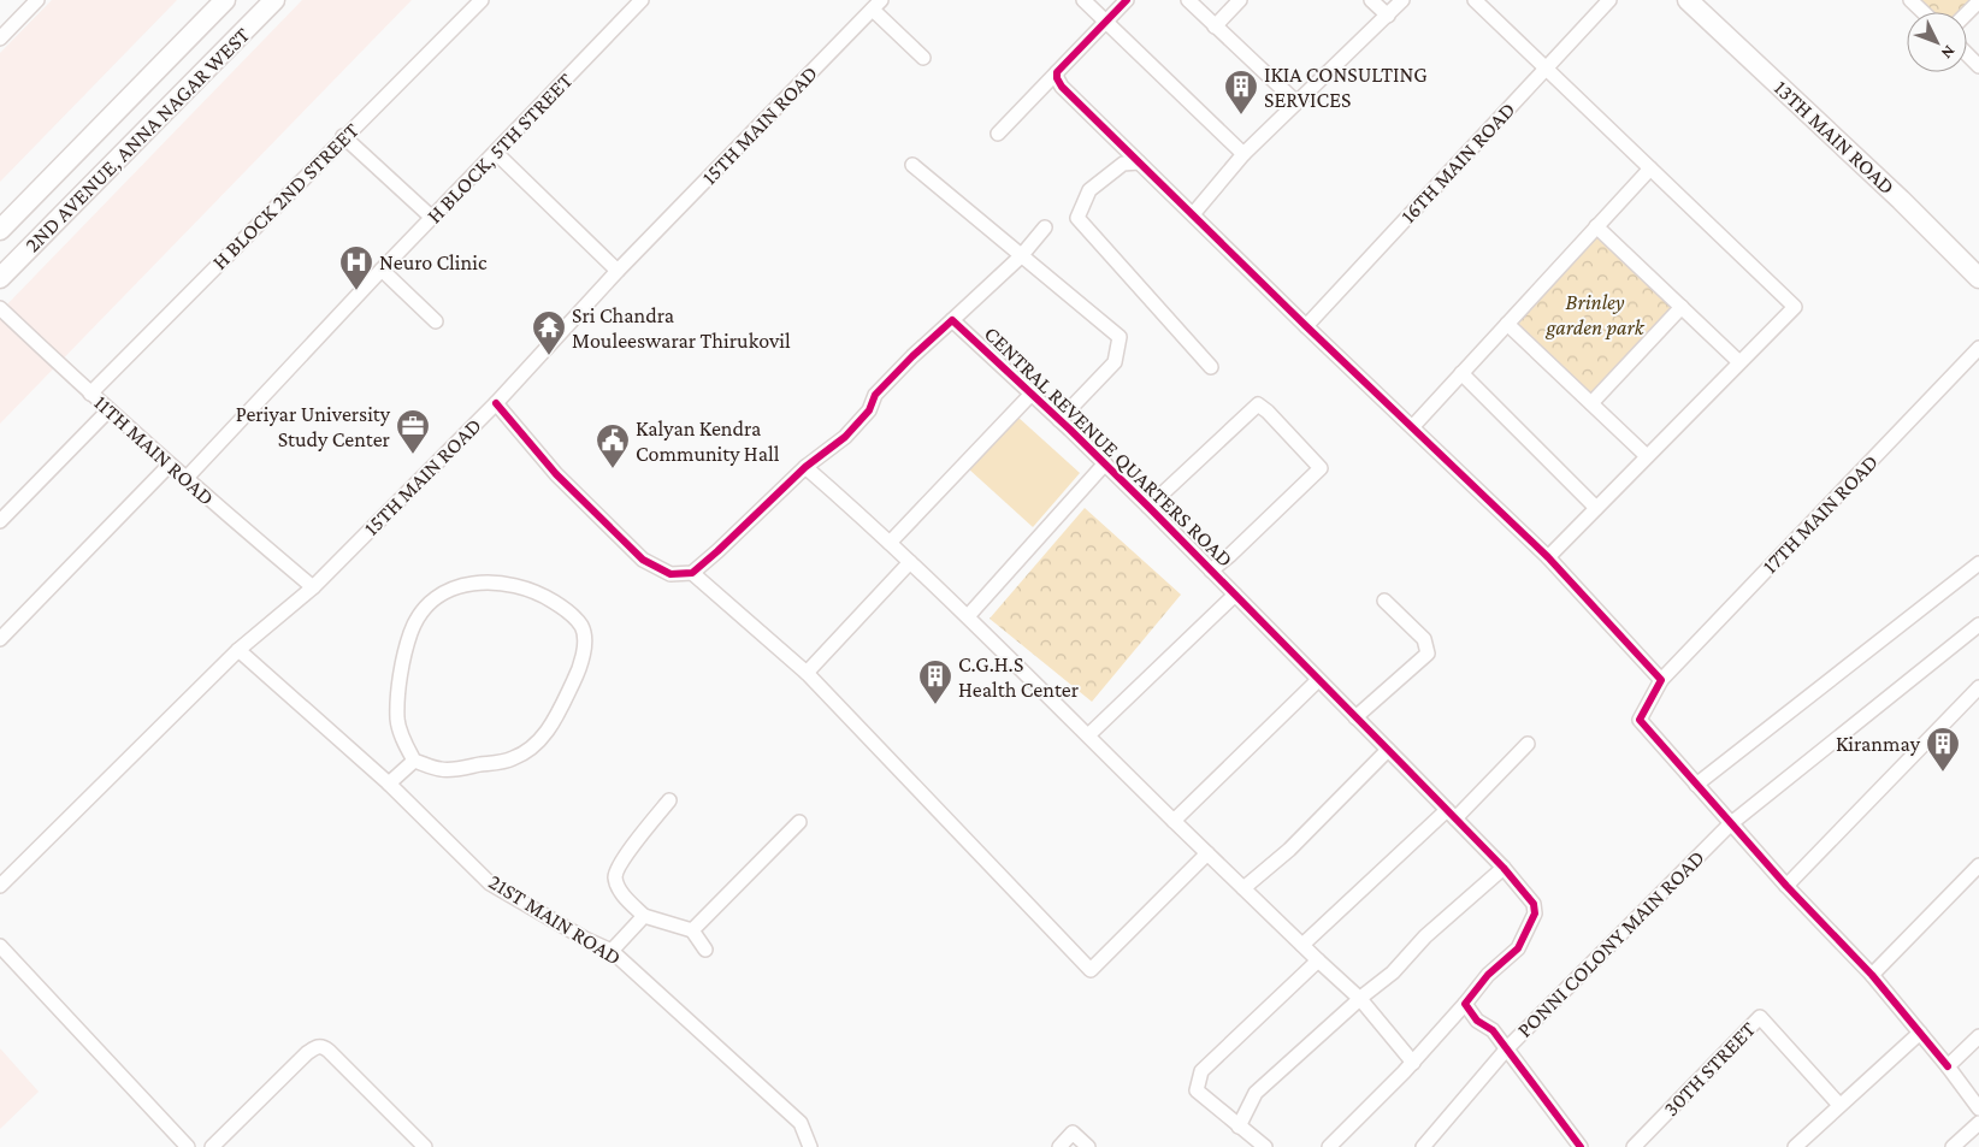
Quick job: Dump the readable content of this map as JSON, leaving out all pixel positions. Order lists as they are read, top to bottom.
{
  "streets": {
    "main road": ["13TH MAIN ROAD", "2ND AVENUE, ANNA NAGAR WEST"],
    "street": [
      "15TH MAIN ROAD",
      "H BLOCK, 5TH STREET",
      "16TH MAIN ROAD",
      "H BLOCK 2ND STREET",
      "CENTRAL REVENUE QUARTERS ROAD",
      "11TH MAIN ROAD",
      "17TH MAIN ROAD",
      "21ST MAIN ROAD",
      "PONNI COLONY MAIN ROAD",
      "30TH STREET"
    ]
  },
  "crossings": [
    ["15TH MAIN ROAD", "11TH MAIN ROAD"],
    ["15TH MAIN ROAD", "21ST MAIN ROAD"],
    ["H BLOCK, 5TH STREET", "11TH MAIN ROAD"],
    ["H BLOCK 2ND STREET", "11TH MAIN ROAD"]
  ],
  "parks": ["Brinley garden park"],
  "places": {
    "building": ["IKIA CONSULTING SERVICES", "C.G.H.S Health Center", "Kiranmay"],
    "hospital": ["Neuro Clinic"],
    "temple": ["Sri Chandra Mouleeswarar Thirukovil"],
    "office": ["Periyar University Study Center"],
    "public building": ["Kalyan Kendra Community Hall"]
  },
  "north": "bottom right"
}
